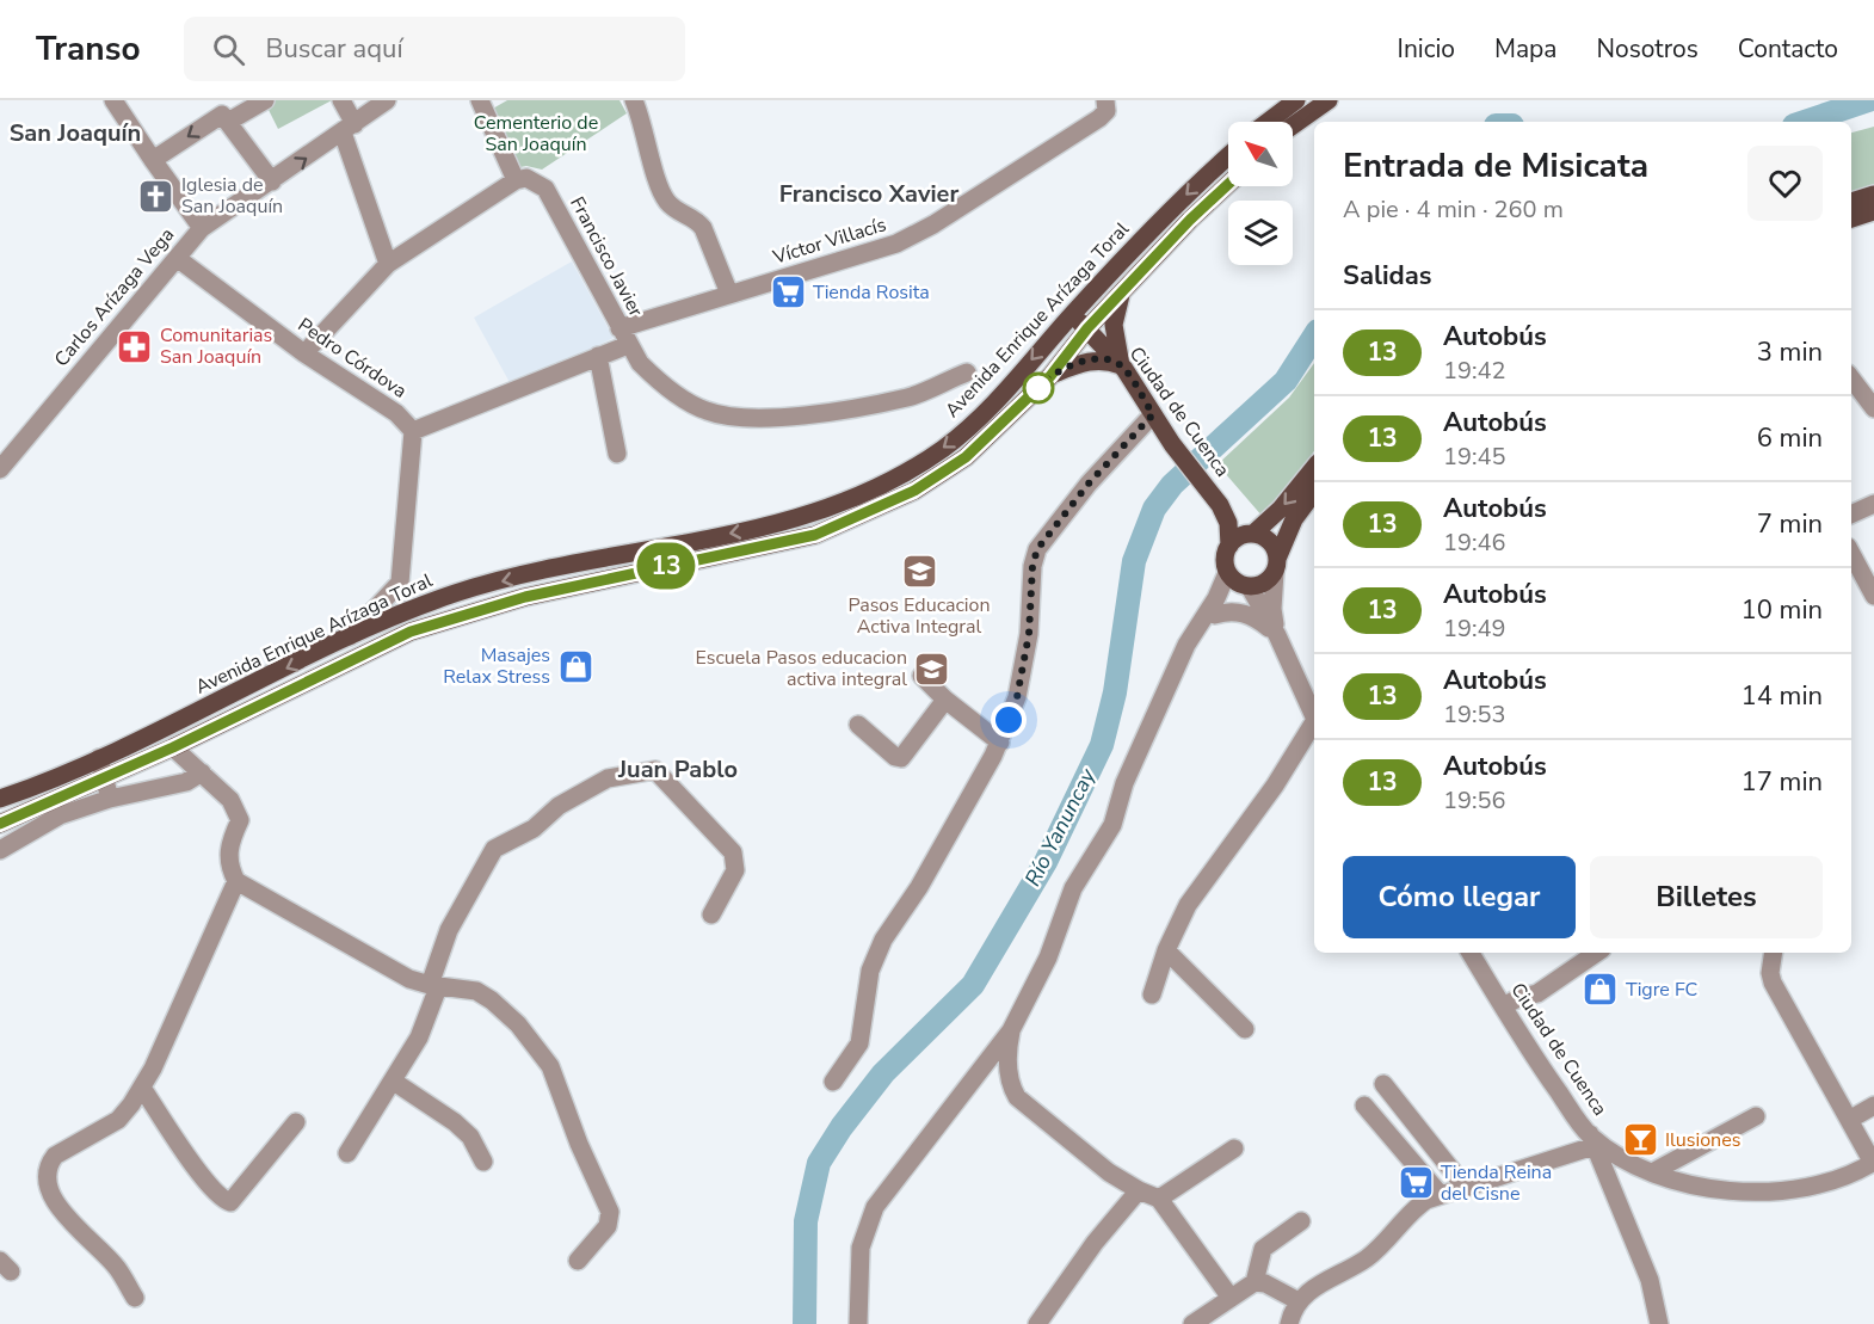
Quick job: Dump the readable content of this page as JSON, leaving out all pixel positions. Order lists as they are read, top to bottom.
{
  "streets": {
    "main road": ["Avenida Enrique Arízaga Toral", "Ciudad de Cuenca"],
    "street": [
      "Víctor Villacís",
      "Francisco Javier",
      "Carlos Arízaga Vega",
      "Pedro Córdova"
    ]
  },
  "crossings": [
    ["Víctor Villacís", "Francisco Javier"],
    ["Víctor Villacís", "Pedro Córdova"],
    ["Carlos Arízaga Vega", "Pedro Córdova"],
    ["Avenida Enrique Arízaga Toral", "Ciudad de Cuenca"]
  ],
  "districts": ["San Joaquín", "Francisco Xavier", "Juan Pablo"],
  "water": ["Río Yanuncay"],
  "parks": ["Cementerio de San Joaquín"],
  "places": {
    "church": ["Iglesia de San Joaquín"],
    "supermarket": ["Tienda Rosita", "Tienda Reina del Cisne"],
    "pharmacy": ["Comunitarias San Joaquín"],
    "school or university": ["Pasos Educacion Activa Integral", "Escuela Pasos educacion activa integral"],
    "shop": ["Masajes Relax Stress", "Tigre FC"],
    "bar": ["Ilusiones"]
  },
  "lines": ["bus line 13"],
  "north": "top left",
  "page": {
    "header": "Transo",
    "search": "Buscar aquí",
    "nav": [
      "Inicio",
      "Mapa",
      "Nosotros",
      "Contacto"
    ],
    "on_map": "13",
    "heading": [
      ["Entrada de Misicata", "A pie · 4 min · 260 m"],
      "Salidas"
    ],
    "list": [
      {
        "mark": "13",
        "name": "Autobús",
        "note": "19:42",
        "value": "3 min"
      },
      {
        "mark": "13",
        "name": "Autobús",
        "note": "19:45",
        "value": "6 min"
      },
      {
        "mark": "13",
        "name": "Autobús",
        "note": "19:46",
        "value": "7 min"
      },
      {
        "mark": "13",
        "name": "Autobús",
        "note": "19:49",
        "value": "10 min"
      },
      {
        "mark": "13",
        "name": "Autobús",
        "note": "19:53",
        "value": "14 min"
      },
      {
        "mark": "13",
        "name": "Autobús",
        "note": "19:56",
        "value": "17 min"
      }
    ],
    "buttons": ["Cómo llegar", "Billetes"]
  }
}
